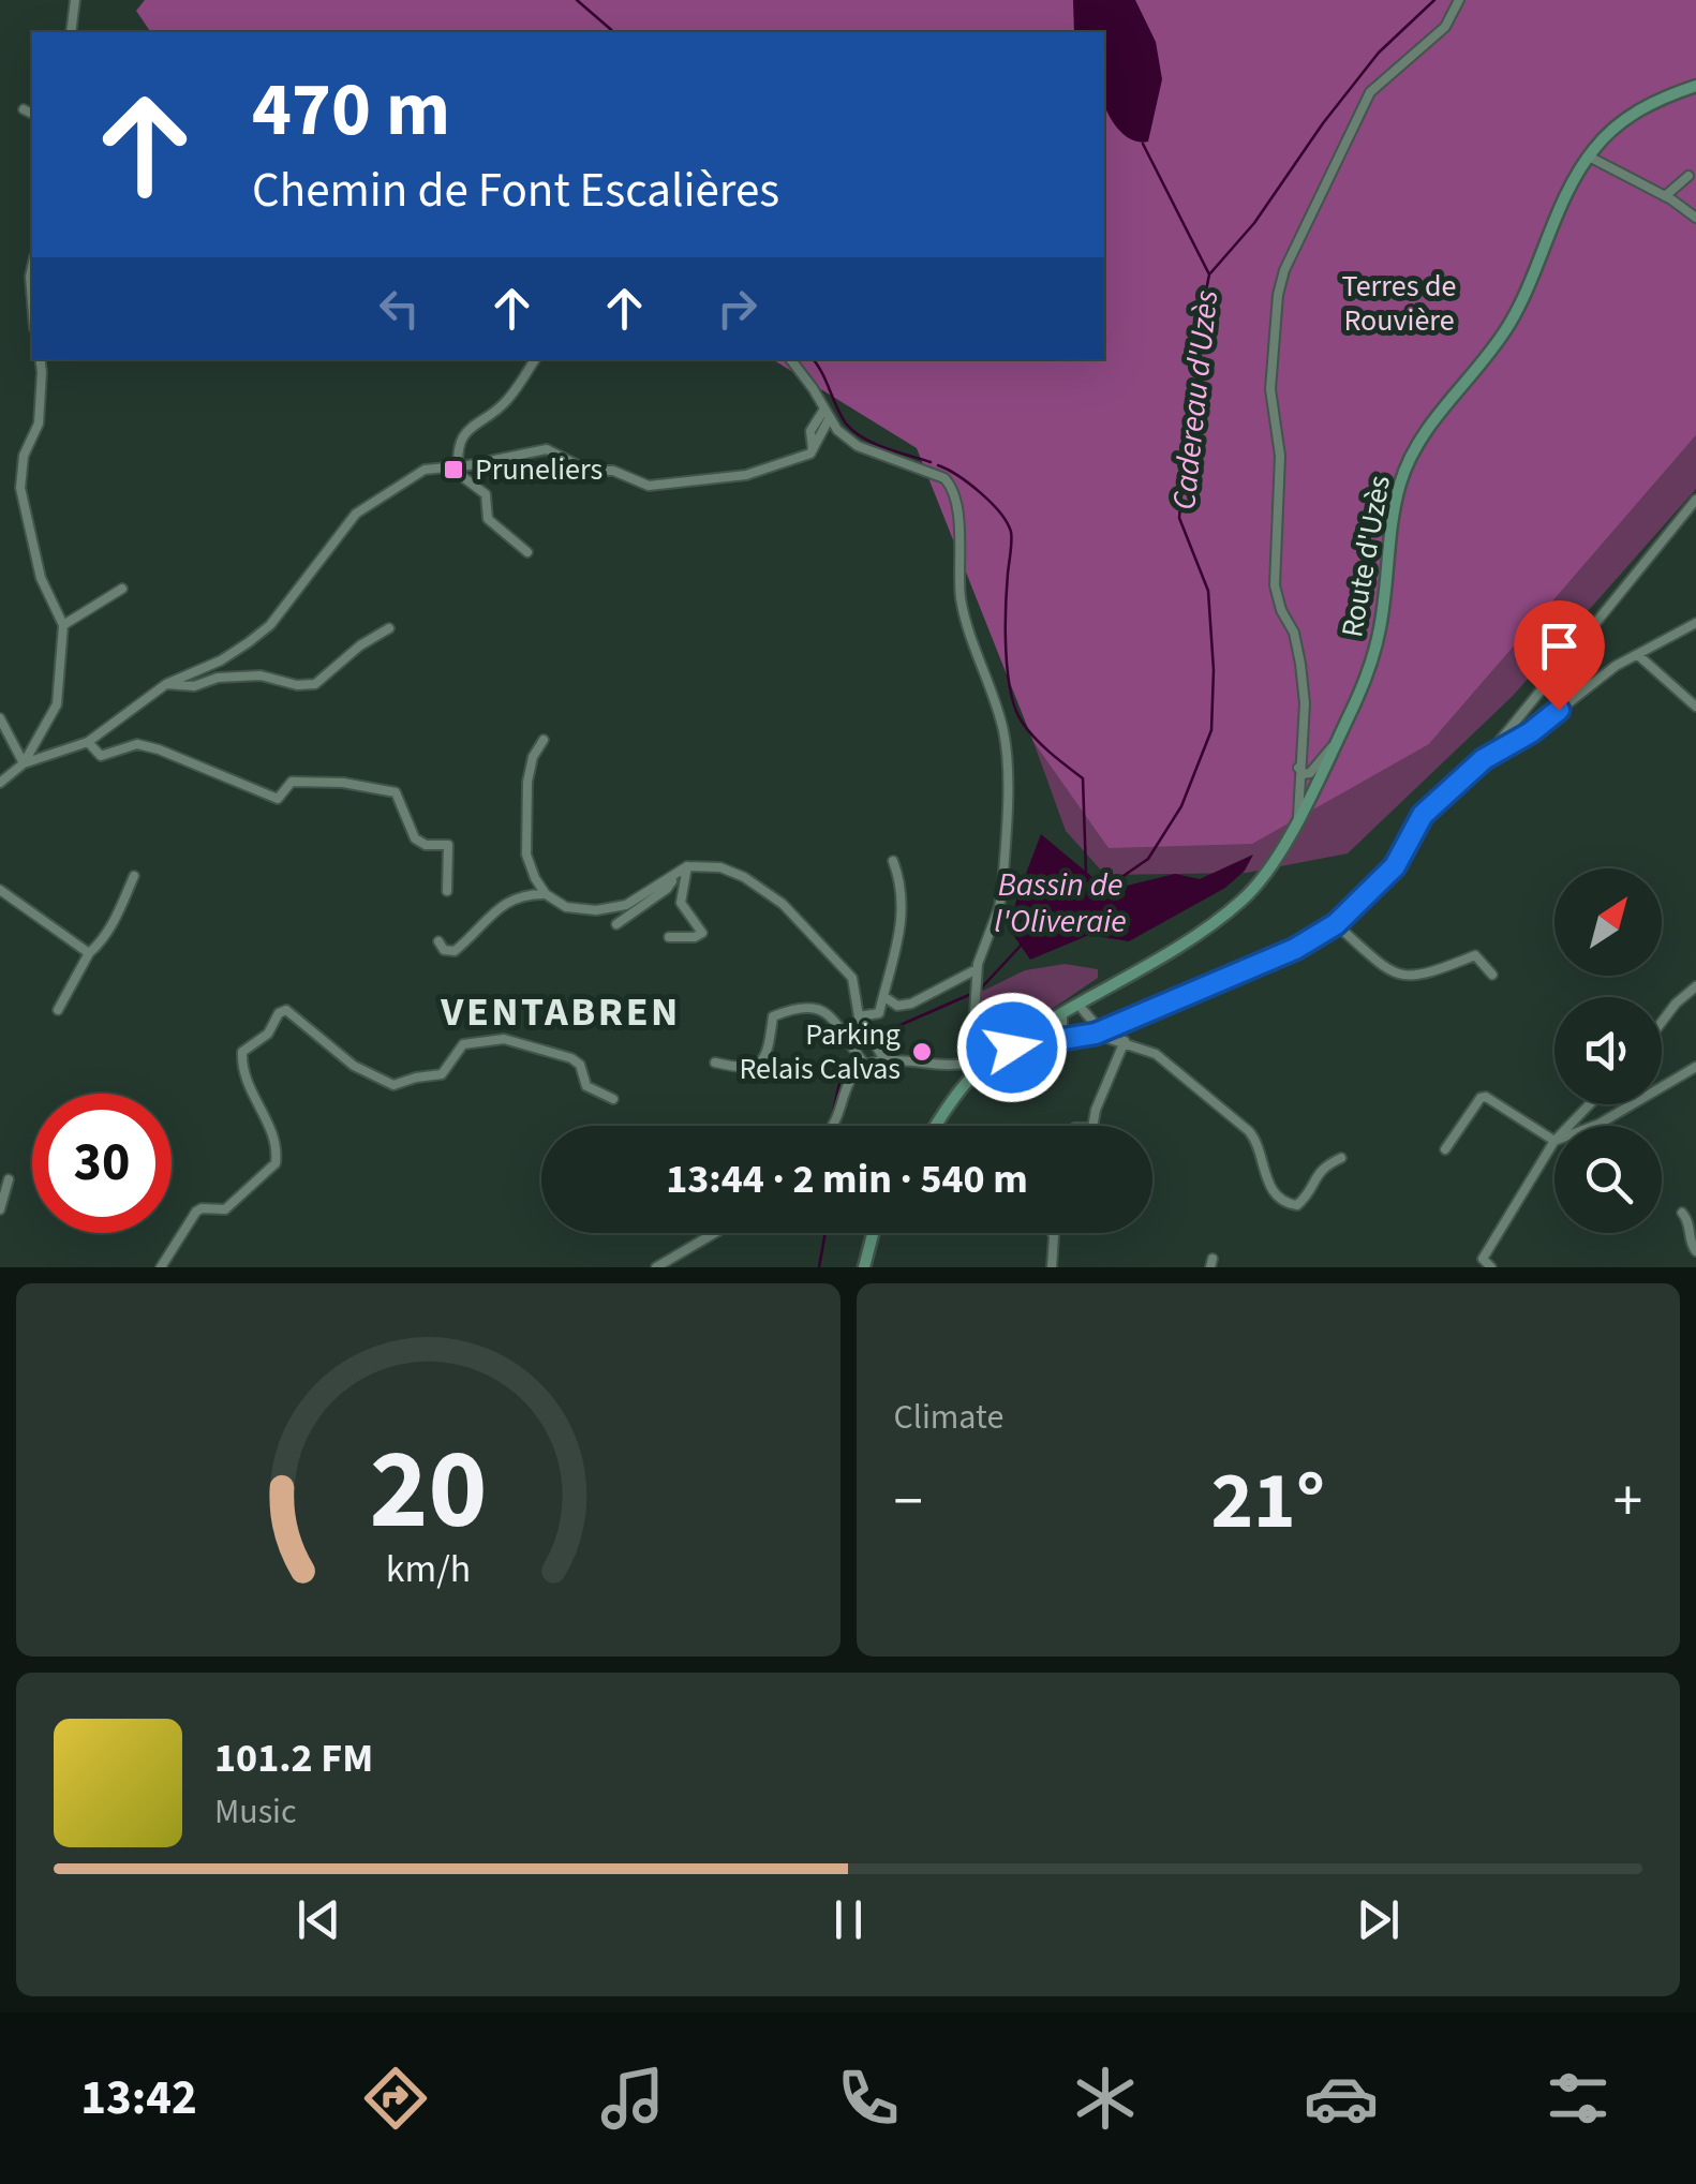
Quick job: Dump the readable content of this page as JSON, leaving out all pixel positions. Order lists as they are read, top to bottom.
{
  "streets": {
    "main road": ["Route d'Uzès"]
  },
  "districts": ["VENTABREN"],
  "water": ["Cadereau d'Uzès", "Bassin de l'Oliveraie"],
  "parks": ["Terres de Rouvière"],
  "places": {
    "transit": ["Pruneliers"],
    "other": ["Parking Relais Calvas"]
  },
  "north": "top right",
  "page": {
    "turn": ["470 m", "Chemin de Font Escalières"],
    "limit": "30",
    "trip": "13:44 · 2 min · 540 m",
    "tile": "Climate",
    "heat": ["−", "21°", "+"],
    "song": ["101.2 FM", "Music"],
    "tabs": "13:42",
    "gauge": ["20", "km/h"]
  }
}
